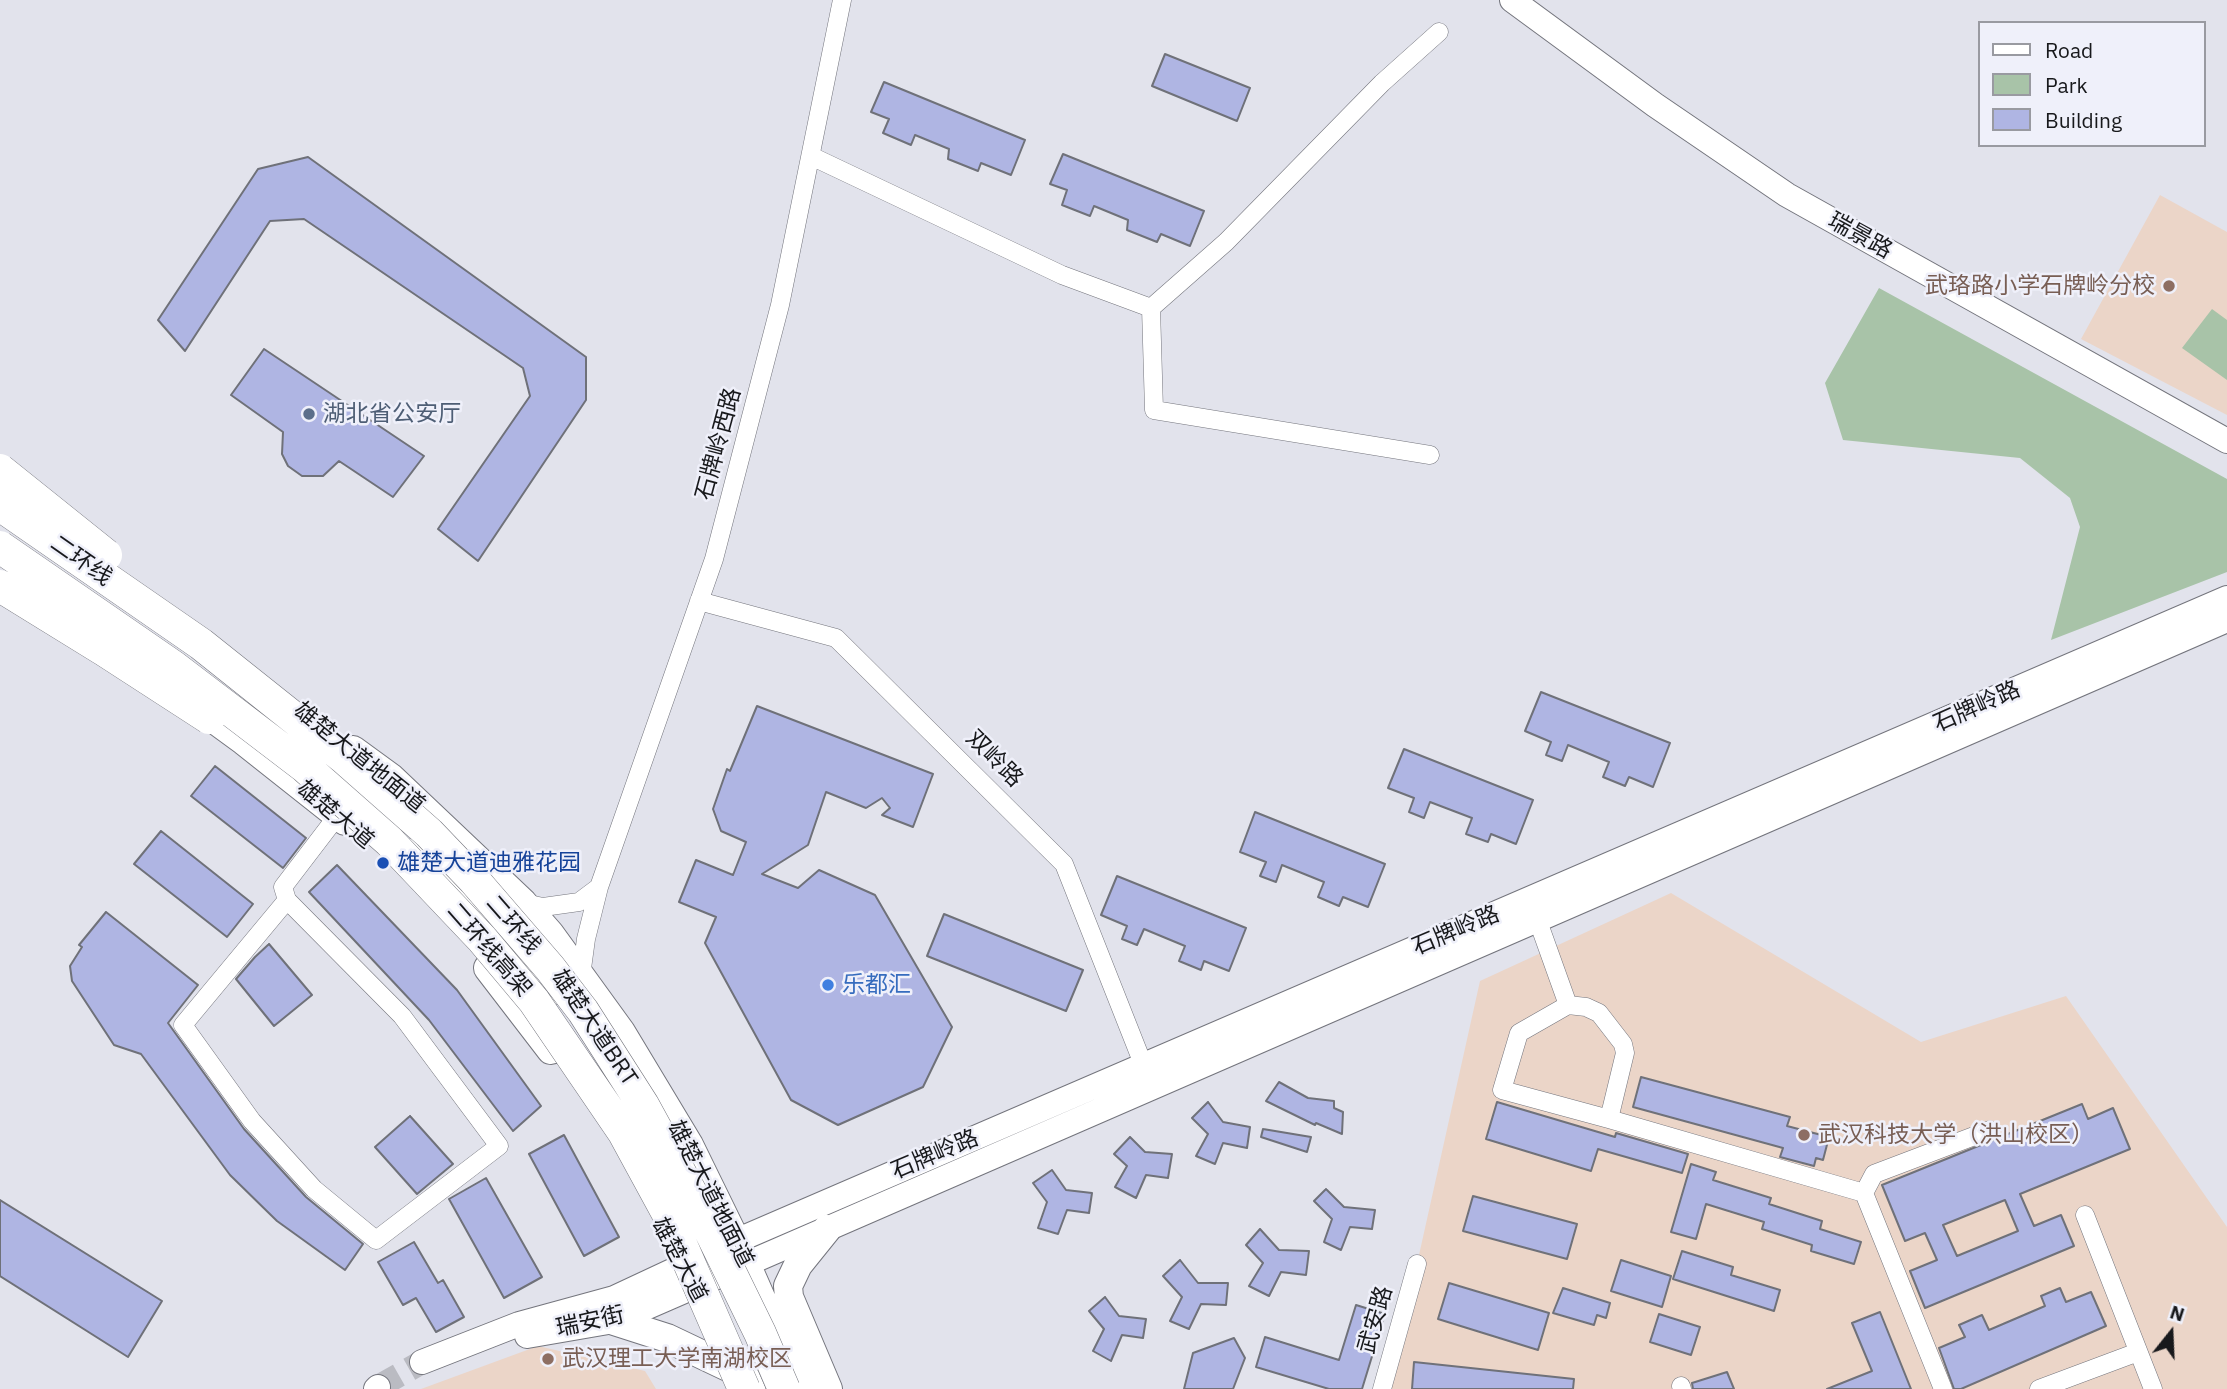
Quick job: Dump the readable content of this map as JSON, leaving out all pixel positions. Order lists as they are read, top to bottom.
{
  "streets": {
    "highway": ["二环线", "二环线高架"],
    "main road": [
      "瑞景路",
      "石牌岭路",
      "雄楚大道地面道",
      "雄楚大道",
      "瑞安街"
    ],
    "street": ["石牌岭西路", "双岭路", "武安路"],
    "lane": ["雄楚大道BRT"]
  },
  "crossings": [
    ["石牌岭西路", "雄楚大道地面道"],
    ["石牌岭西路", "双岭路"],
    ["石牌岭路", "雄楚大道地面道"],
    ["石牌岭路", "双岭路"],
    ["石牌岭路", "瑞安街"],
    ["雄楚大道地面道", "瑞安街"],
    ["雄楚大道", "二环线高架"],
    ["雄楚大道", "瑞安街"],
    ["二环线高架", "瑞安街"]
  ],
  "places": [
    "武珞路小学石牌岭分校",
    "湖北省公安厅",
    "雄楚大道迪雅花园",
    "乐都汇",
    "武汉科技大学（洪山校区）",
    "武汉理工大学南湖校区"
  ],
  "legend": ["Road", "Park", "Building"],
  "north": "top"
}
